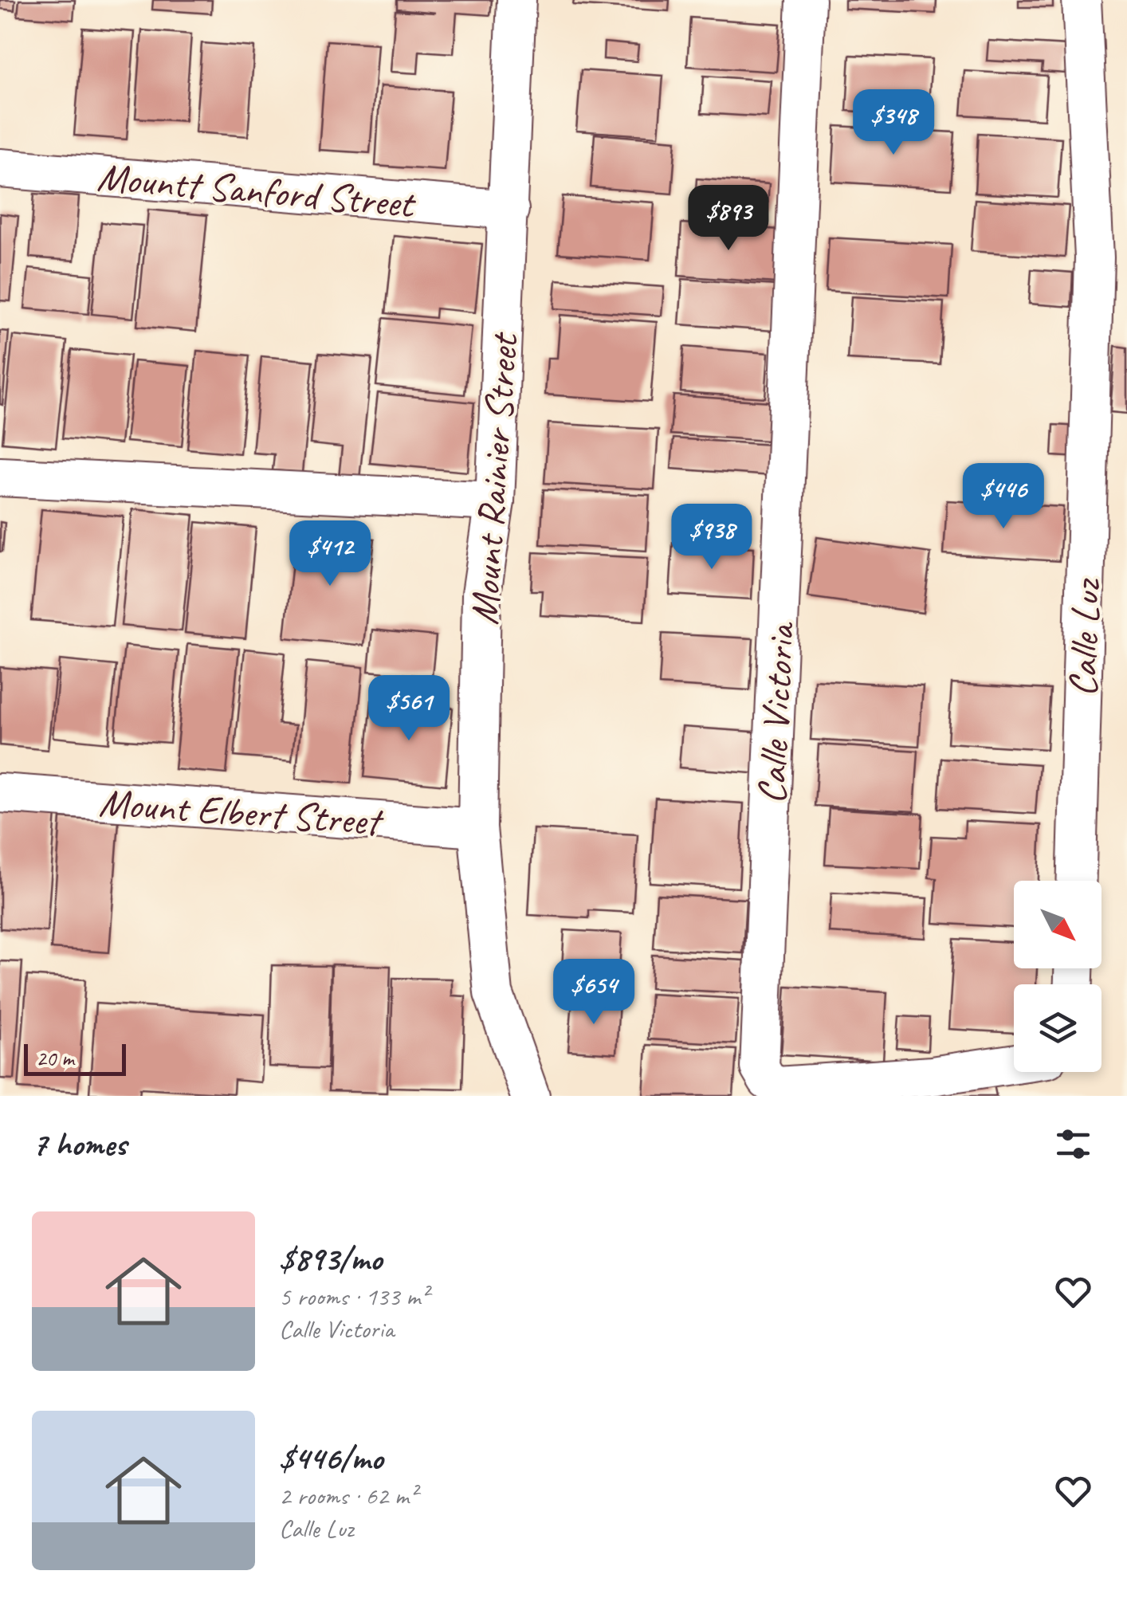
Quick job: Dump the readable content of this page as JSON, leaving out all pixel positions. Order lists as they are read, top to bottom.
{
  "streets": {
    "street": [
      "Mountt Sanford Street",
      "Mount Rainier Street",
      "Calle Luz",
      "Calle Victoria",
      "Mount Elbert Street"
    ]
  },
  "crossings": [
    ["Mountt Sanford Street", "Mount Rainier Street"],
    ["Mount Rainier Street", "Mount Elbert Street"]
  ],
  "scale_bar": "20 m",
  "north": "bottom right",
  "page": {
    "price": [
      "$348",
      "$893",
      "$446",
      "$938",
      "$412",
      "$561",
      "$654"
    ],
    "scale": "20 m",
    "heading": "7 homes",
    "list": [
      {
        "name": "$893/mo",
        "note": "5 rooms · 133 m² · Calle Victoria"
      },
      {
        "name": "$446/mo",
        "note": "2 rooms · 62 m² · Calle Luz"
      }
    ]
  }
}
